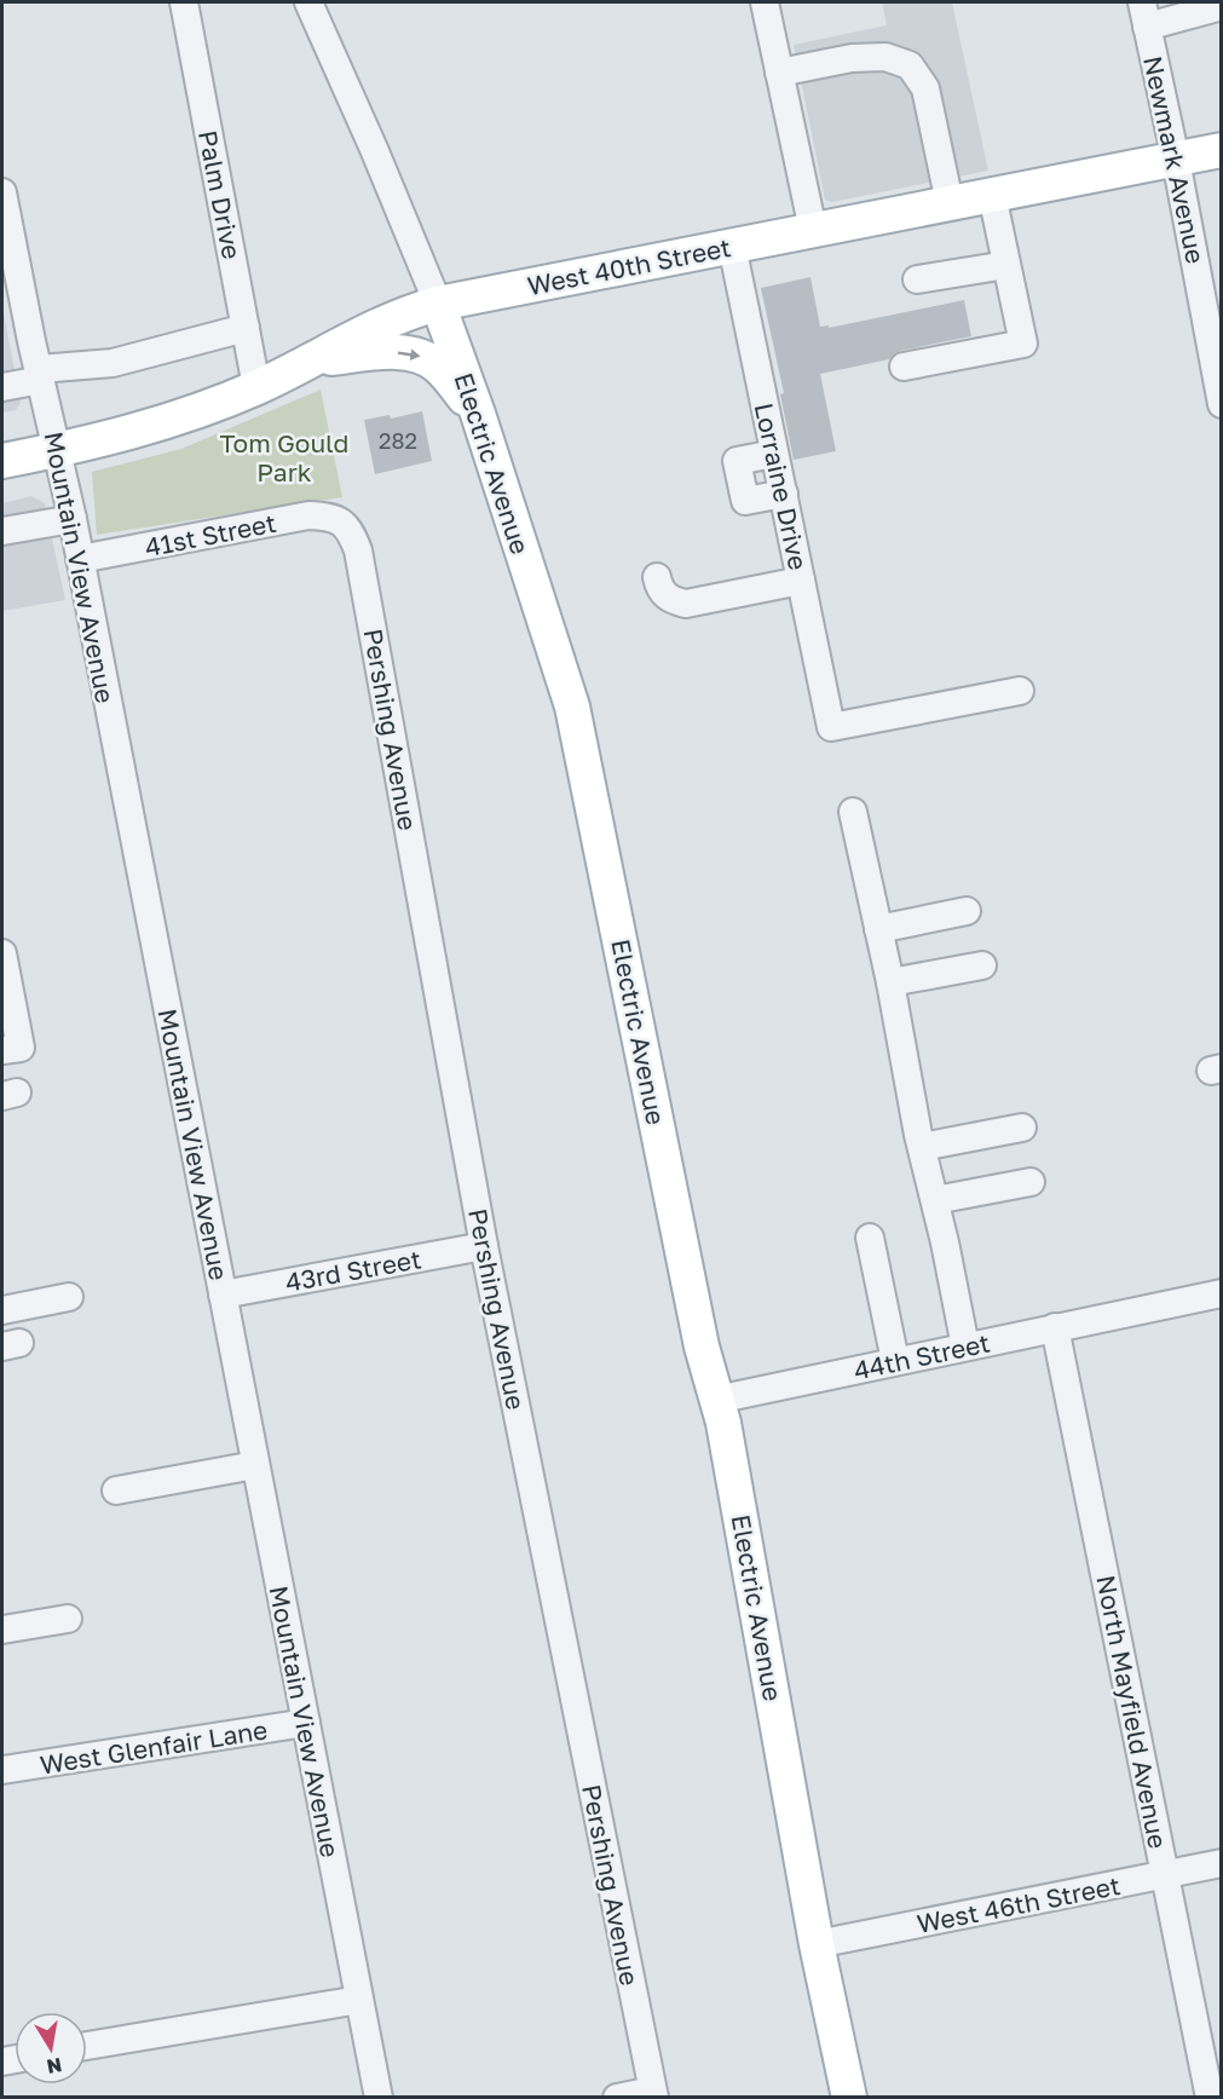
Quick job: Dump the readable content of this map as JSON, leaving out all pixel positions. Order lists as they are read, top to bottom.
{
  "streets": {
    "main road": ["West 40th Street", "Electric Avenue"],
    "street": [
      "Newmark Avenue",
      "Palm Drive",
      "Lorraine Drive",
      "41st Street",
      "Mountain View Avenue",
      "Pershing Avenue",
      "43rd Street",
      "44th Street",
      "North Mayfield Avenue",
      "West Glenfair Lane",
      "West 46th Street"
    ]
  },
  "crossings": [
    ["Newmark Avenue", "West 40th Street"],
    ["Palm Drive", "West 40th Street"],
    ["West 40th Street", "Electric Avenue"],
    ["West 40th Street", "Lorraine Drive"],
    ["West 40th Street", "Mountain View Avenue"],
    ["Electric Avenue", "44th Street"],
    ["Electric Avenue", "West 46th Street"],
    ["41st Street", "Mountain View Avenue"],
    ["41st Street", "Pershing Avenue"],
    ["Mountain View Avenue", "43rd Street"],
    ["Mountain View Avenue", "West Glenfair Lane"],
    ["Pershing Avenue", "43rd Street"],
    ["44th Street", "North Mayfield Avenue"],
    ["North Mayfield Avenue", "West 46th Street"]
  ],
  "parks": ["Tom Gould Park"],
  "house_numbers": ["282"],
  "north": "bottom"
}
